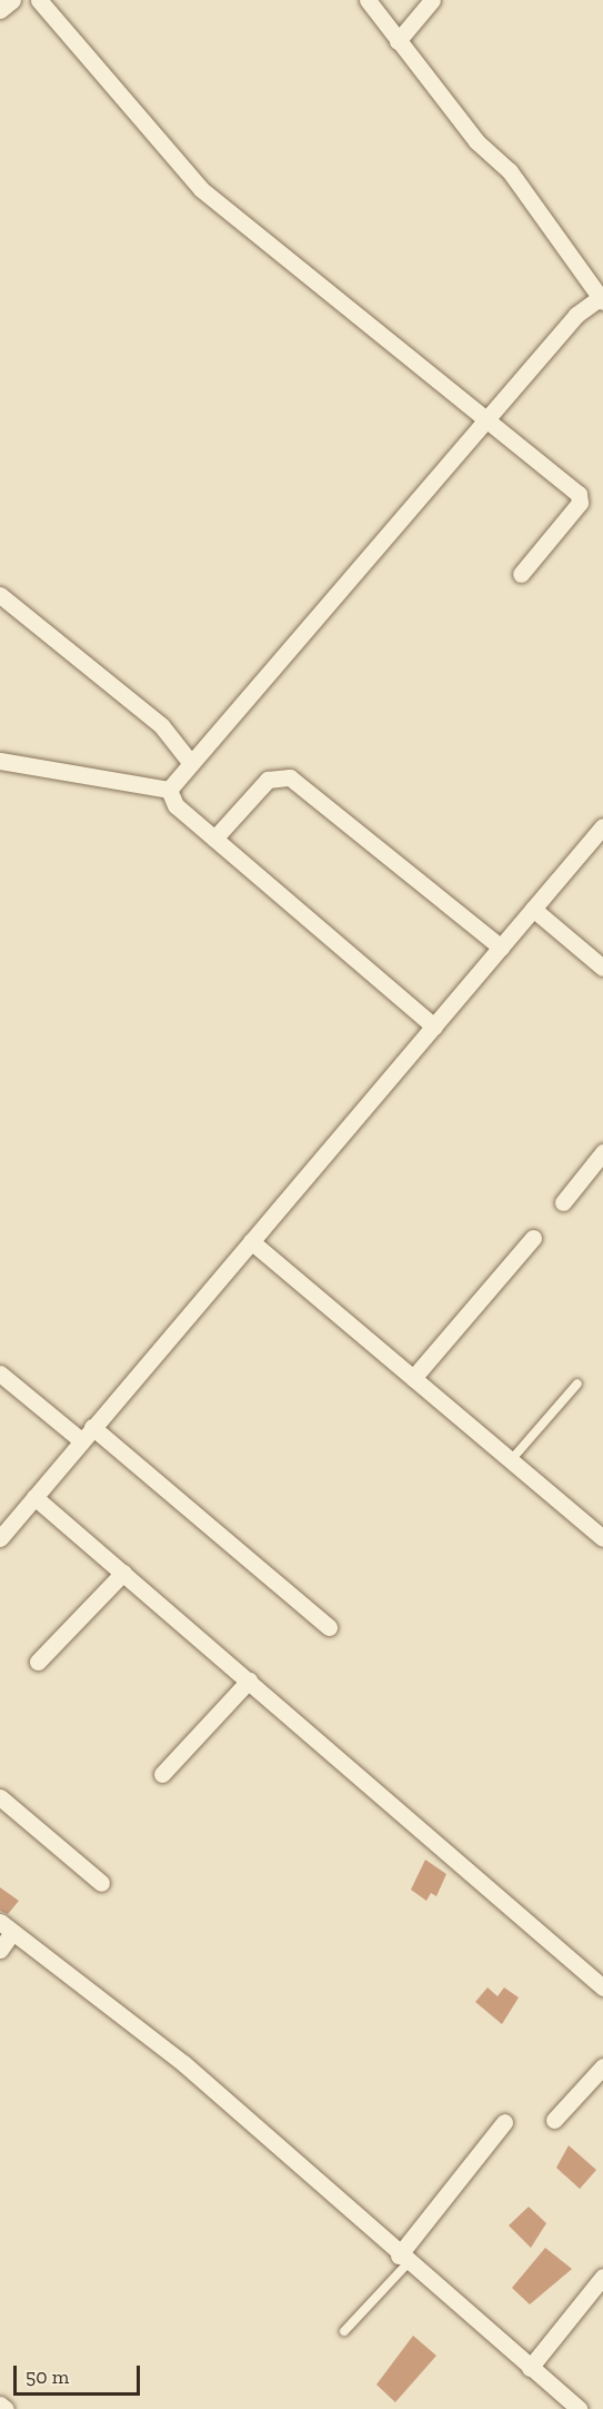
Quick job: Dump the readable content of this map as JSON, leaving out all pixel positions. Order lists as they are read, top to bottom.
{
  "scale_bar": "50 m"
}
